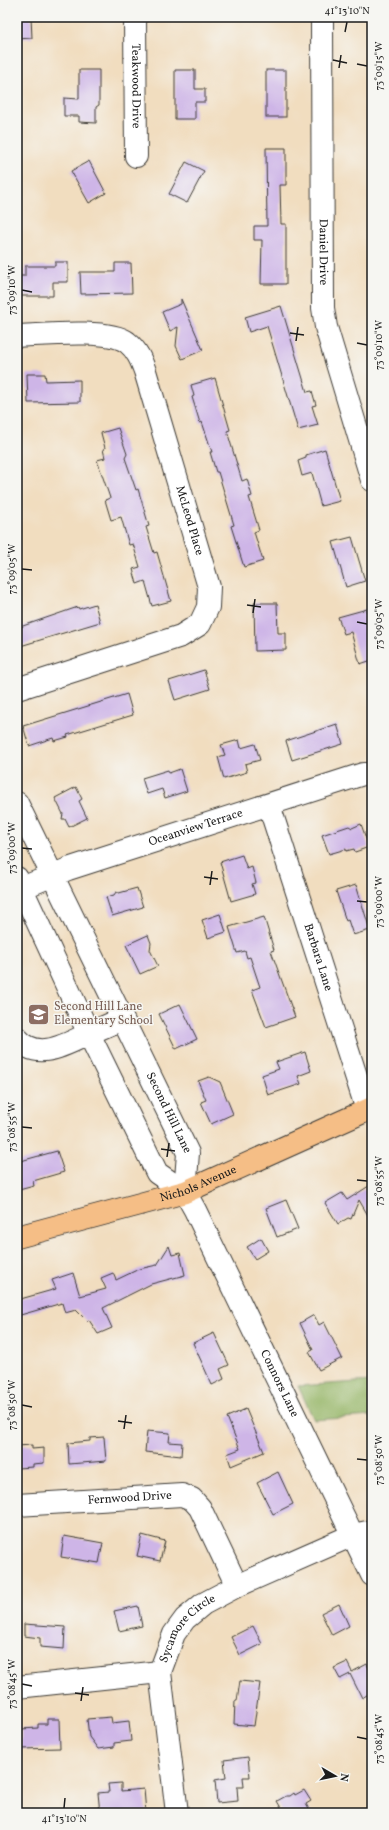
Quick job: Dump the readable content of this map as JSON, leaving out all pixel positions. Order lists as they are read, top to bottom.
{
  "streets": {
    "main road": ["Nichols Avenue"],
    "street": [
      "Teakwood Drive",
      "Daniel Drive",
      "McLeod Place",
      "Oceanview Terrace",
      "Barbara Lane",
      "Second Hill Lane",
      "Connors Lane",
      "Fernwood Drive",
      "Sycamore Circle"
    ]
  },
  "crossings": [
    ["Oceanview Terrace", "Barbara Lane"],
    ["Oceanview Terrace", "Second Hill Lane"],
    ["Barbara Lane", "Nichols Avenue"],
    ["Second Hill Lane", "Nichols Avenue"],
    ["Second Hill Lane", "Connors Lane"],
    ["Nichols Avenue", "Connors Lane"],
    ["Connors Lane", "Sycamore Circle"],
    ["Fernwood Drive", "Sycamore Circle"]
  ],
  "places": {
    "school or university": ["Second Hill Lane Elementary School"]
  },
  "north": "right",
  "coordinates": [
    "41°13'10\"N",
    "73°09'15\"W",
    "73°09'10\"W",
    "73°09'05\"W",
    "73°09'00\"W",
    "73°08'55\"W",
    "73°08'50\"W",
    "73°08'45\"W"
  ]
}
